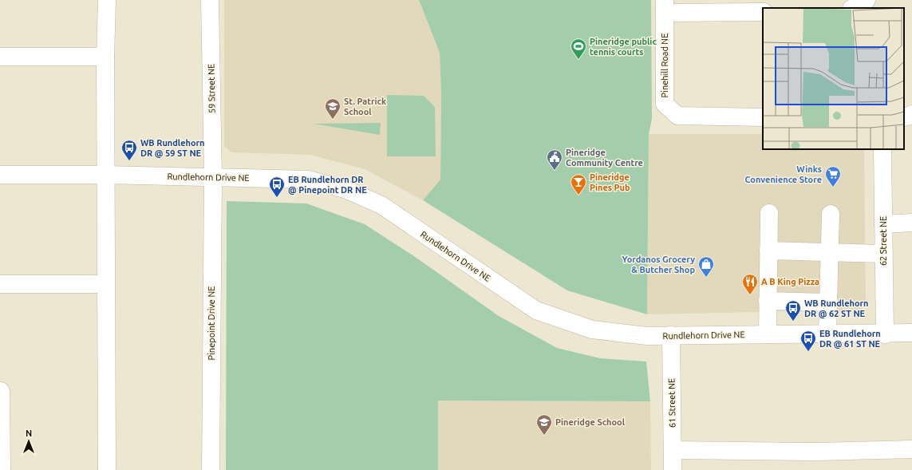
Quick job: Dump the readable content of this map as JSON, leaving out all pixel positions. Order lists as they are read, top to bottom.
{
  "streets": {
    "street": [
      "Pinehill Road NE",
      "59 Street NE",
      "Rundlehorn Drive NE",
      "62 Street NE",
      "Pinepoint Drive NE",
      "61 Street NE"
    ]
  },
  "crossings": [
    ["59 Street NE", "Rundlehorn Drive NE"],
    ["59 Street NE", "Pinepoint Drive NE"],
    ["Rundlehorn Drive NE", "62 Street NE"],
    ["Rundlehorn Drive NE", "Pinepoint Drive NE"],
    ["Rundlehorn Drive NE", "61 Street NE"]
  ],
  "places": {
    "sports": ["Pineridge public tennis courts"],
    "school or university": ["St. Patrick School", "Pineridge School"],
    "bus stop": [
      "WB Rundlehorn DR @ 59 ST NE",
      "EB Rundlehorn DR @ Pinepoint DR NE",
      "WB Rundlehorn DR @ 62 ST NE",
      "EB Rundlehorn DR @ 61 ST NE"
    ],
    "public building": ["Pineridge Community Centre"],
    "supermarket": ["Winks Convenience Store"],
    "bar": ["Pineridge Pines Pub"],
    "shop": ["Yordanos Grocery & Butcher Shop"],
    "restaurant": ["A B King Pizza"]
  },
  "north": "top"
}
